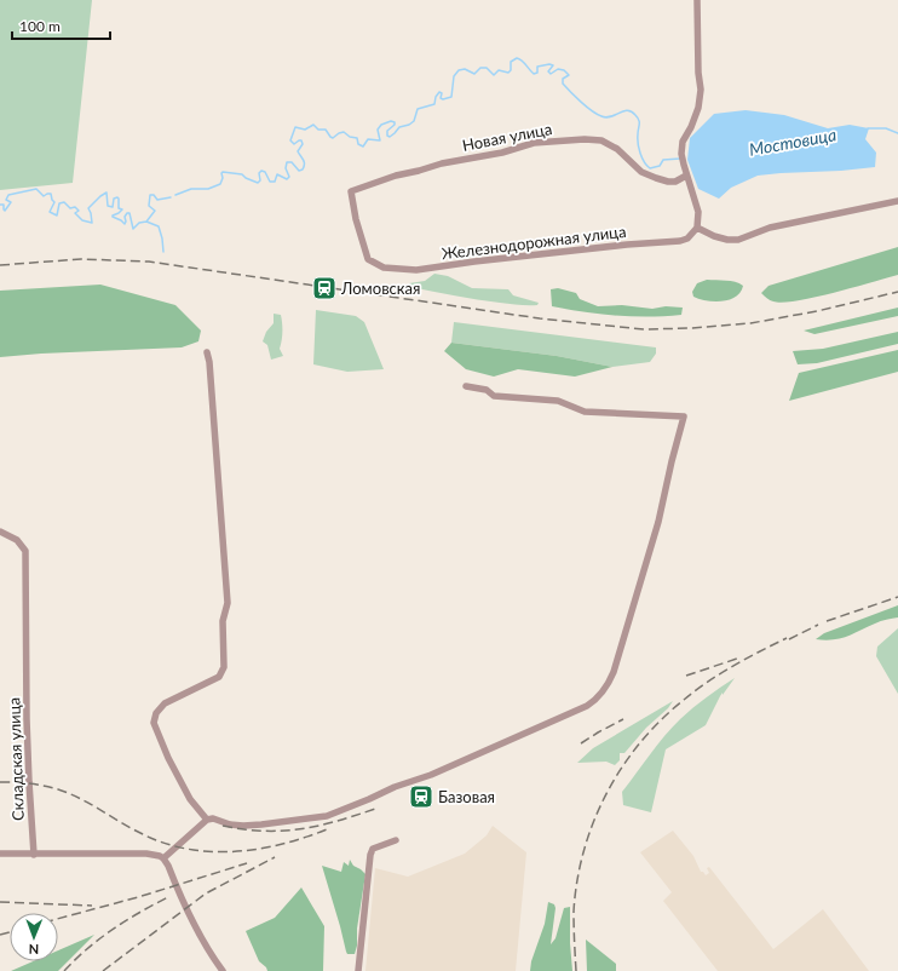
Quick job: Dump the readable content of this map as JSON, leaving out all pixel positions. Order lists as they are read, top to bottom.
{
  "streets": {
    "street": ["Новая улица", "Железнодорожная улица", "Складская улица"]
  },
  "crossings": [
    ["Новая улица", "Железнодорожная улица"]
  ],
  "water": ["Мостовица"],
  "places": {
    "station": ["Ломовская", "Базовая"]
  },
  "scale_bar": "100 m",
  "north": "bottom"
}
